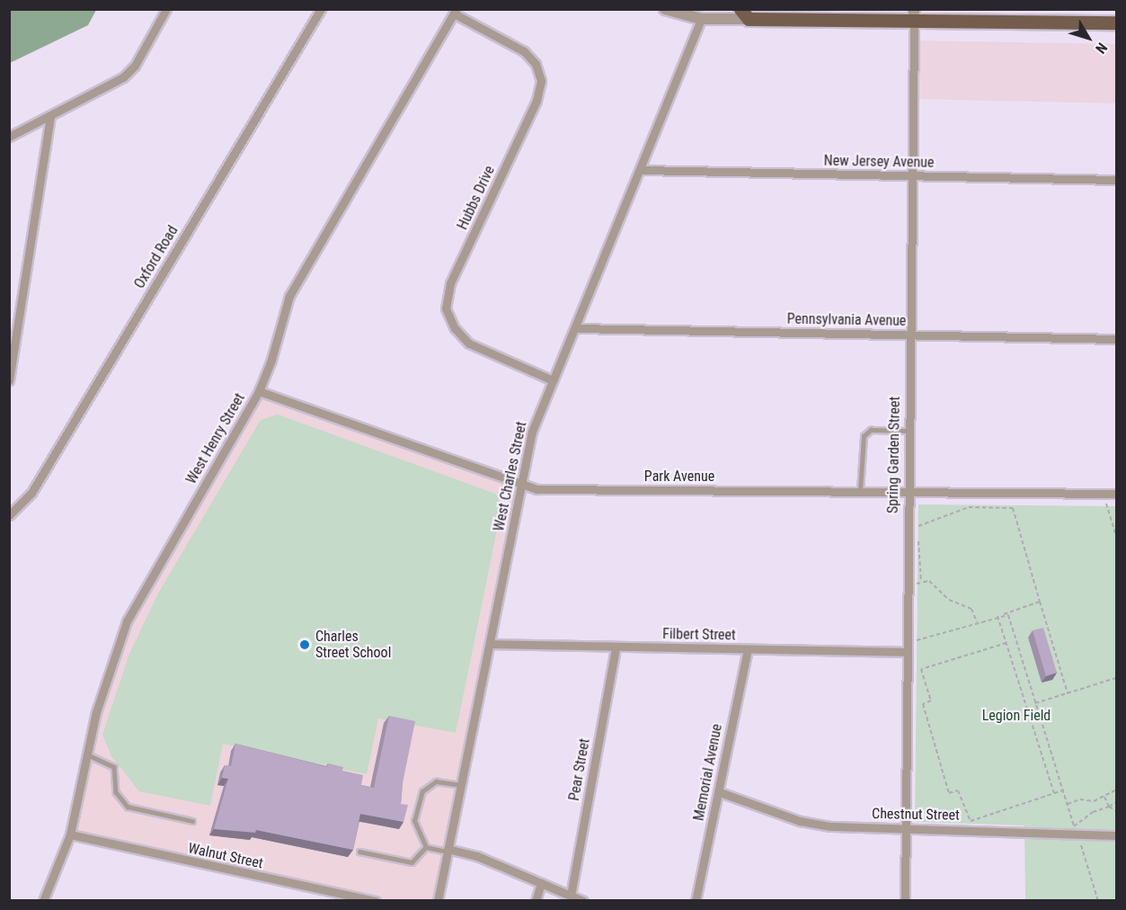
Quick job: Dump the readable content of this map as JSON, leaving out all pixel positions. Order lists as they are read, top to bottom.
{
  "streets": {
    "street": [
      "New Jersey Avenue",
      "Hubbs Drive",
      "Oxford Road",
      "Pennsylvania Avenue",
      "West Henry Street",
      "Spring Garden Street",
      "West Charles Street",
      "Park Avenue",
      "Filbert Street",
      "Pear Street",
      "Memorial Avenue",
      "Chestnut Street",
      "Walnut Street"
    ]
  },
  "crossings": [
    ["New Jersey Avenue", "Spring Garden Street"],
    ["New Jersey Avenue", "West Charles Street"],
    ["Hubbs Drive", "West Henry Street"],
    ["Hubbs Drive", "West Charles Street"],
    ["Pennsylvania Avenue", "Spring Garden Street"],
    ["Pennsylvania Avenue", "West Charles Street"],
    ["West Henry Street", "Park Avenue"],
    ["West Henry Street", "Walnut Street"],
    ["Spring Garden Street", "Park Avenue"],
    ["Spring Garden Street", "Filbert Street"],
    ["Spring Garden Street", "Chestnut Street"],
    ["West Charles Street", "Park Avenue"],
    ["West Charles Street", "Filbert Street"],
    ["Filbert Street", "Pear Street"],
    ["Filbert Street", "Memorial Avenue"],
    ["Memorial Avenue", "Chestnut Street"]
  ],
  "parks": ["Legion Field"],
  "places": ["Charles Street School"],
  "north": "bottom right"
}
